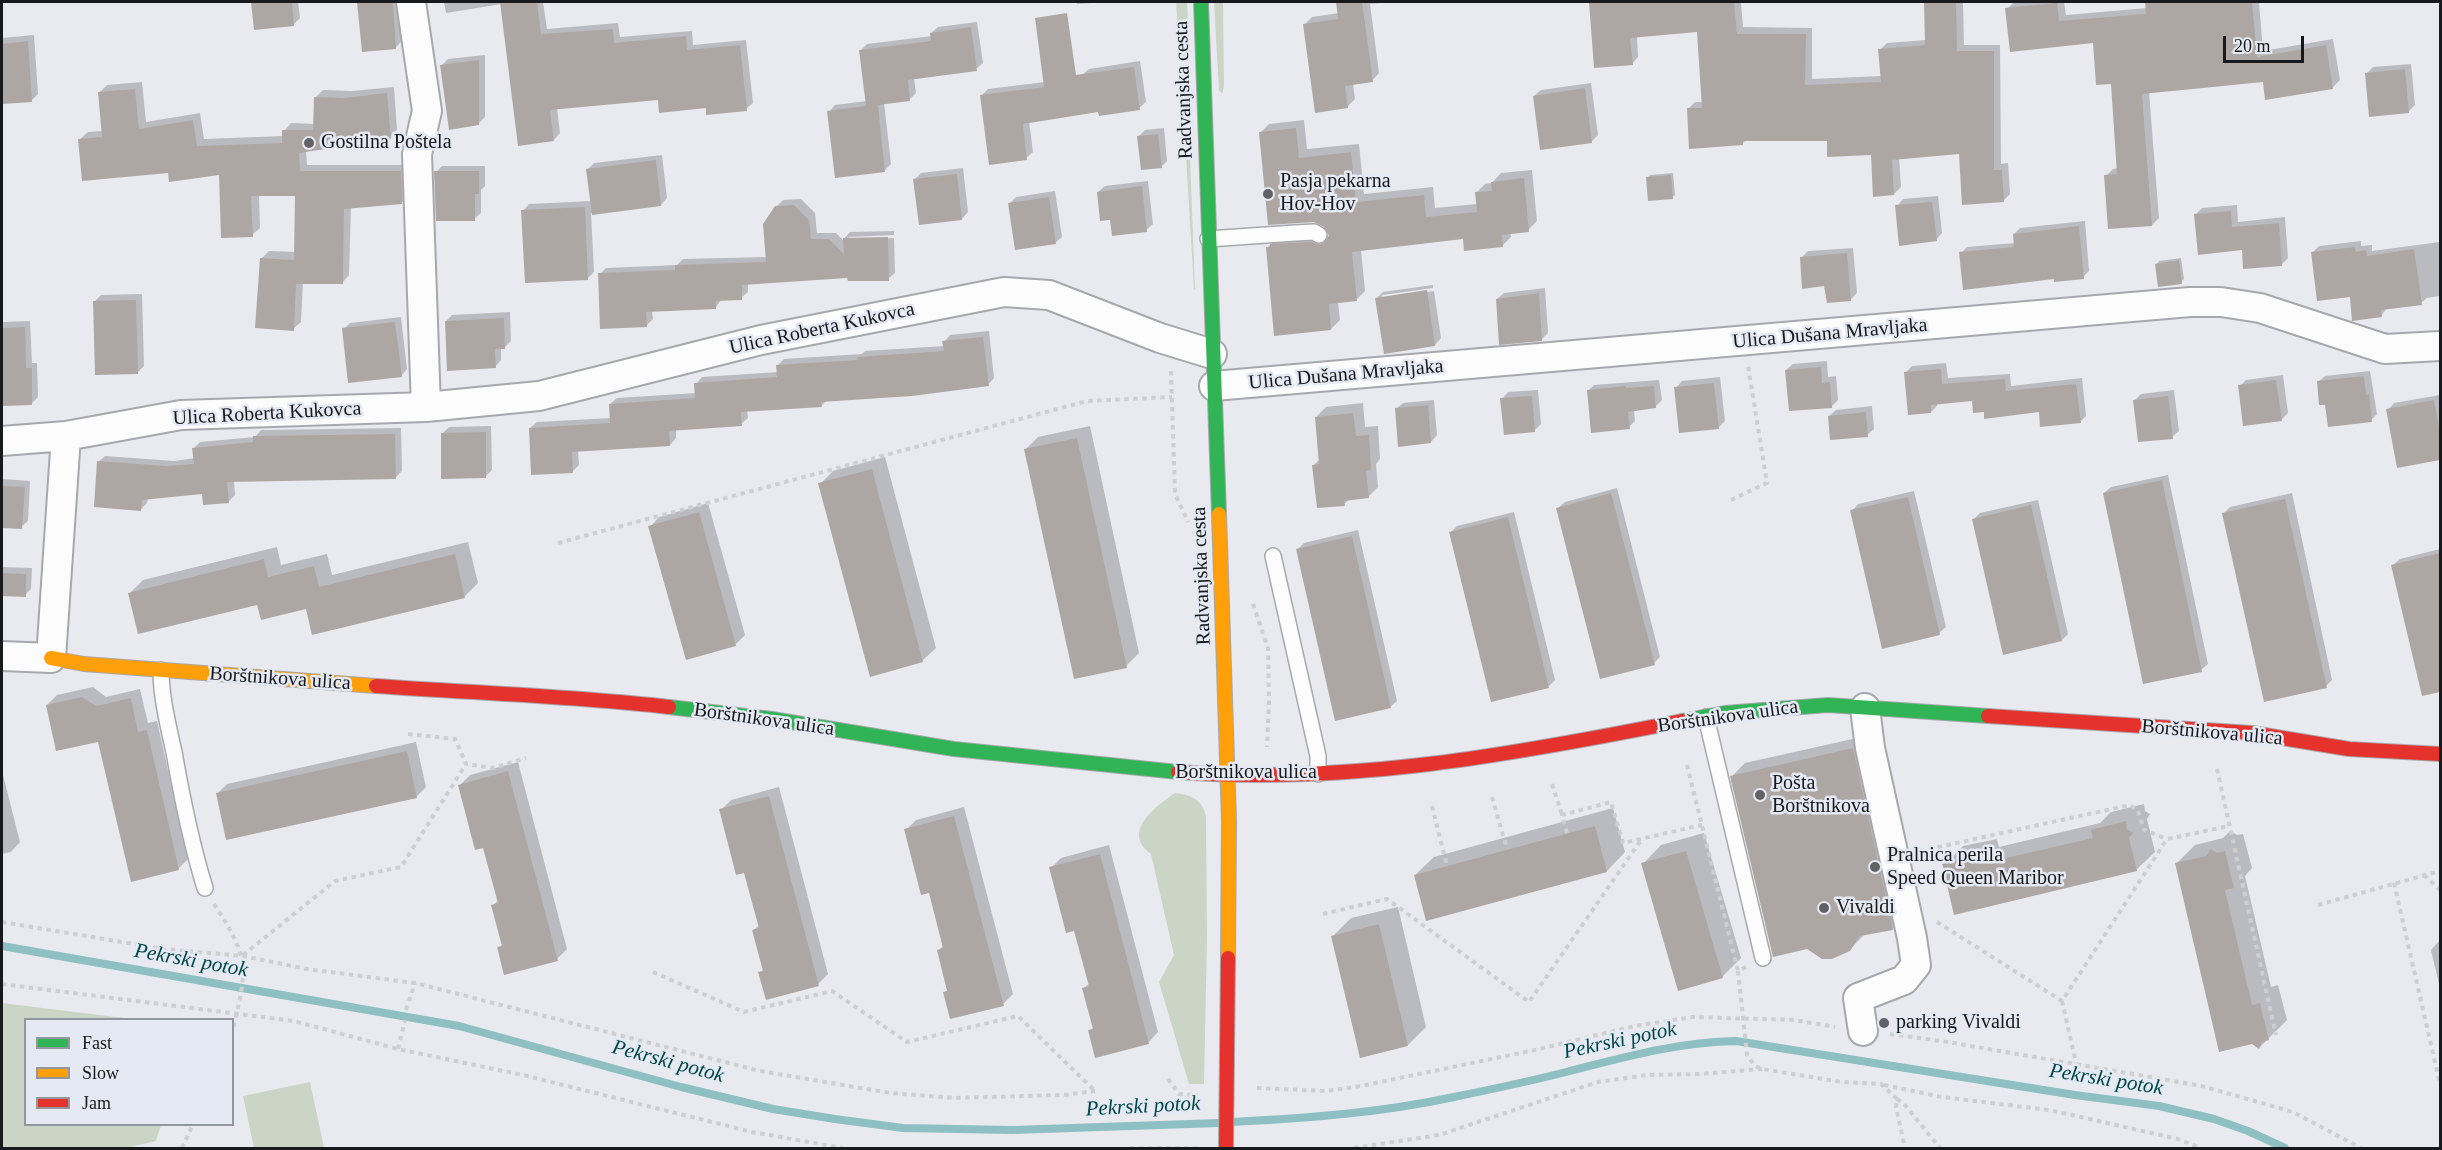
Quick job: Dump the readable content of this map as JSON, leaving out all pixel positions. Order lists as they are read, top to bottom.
{
  "streets": {
    "street": [
      "Radvanjska cesta",
      "Ulica Roberta Kukovca",
      "Ulica Dušana Mravljaka",
      "Borštnikova ulica"
    ]
  },
  "crossings": [
    ["Radvanjska cesta", "Ulica Roberta Kukovca"],
    ["Radvanjska cesta", "Ulica Dušana Mravljaka"],
    ["Radvanjska cesta", "Borštnikova ulica"]
  ],
  "water": ["Pekrski potok"],
  "places": [
    "Gostilna Poštela",
    "Pasja pekarna Hov-Hov",
    "Pošta Borštnikova",
    "Pralnica perila Speed Queen Maribor",
    "Vivaldi",
    "parking Vivaldi"
  ],
  "legend": ["Fast", "Slow", "Jam"],
  "scale_bar": "20 m"
}
